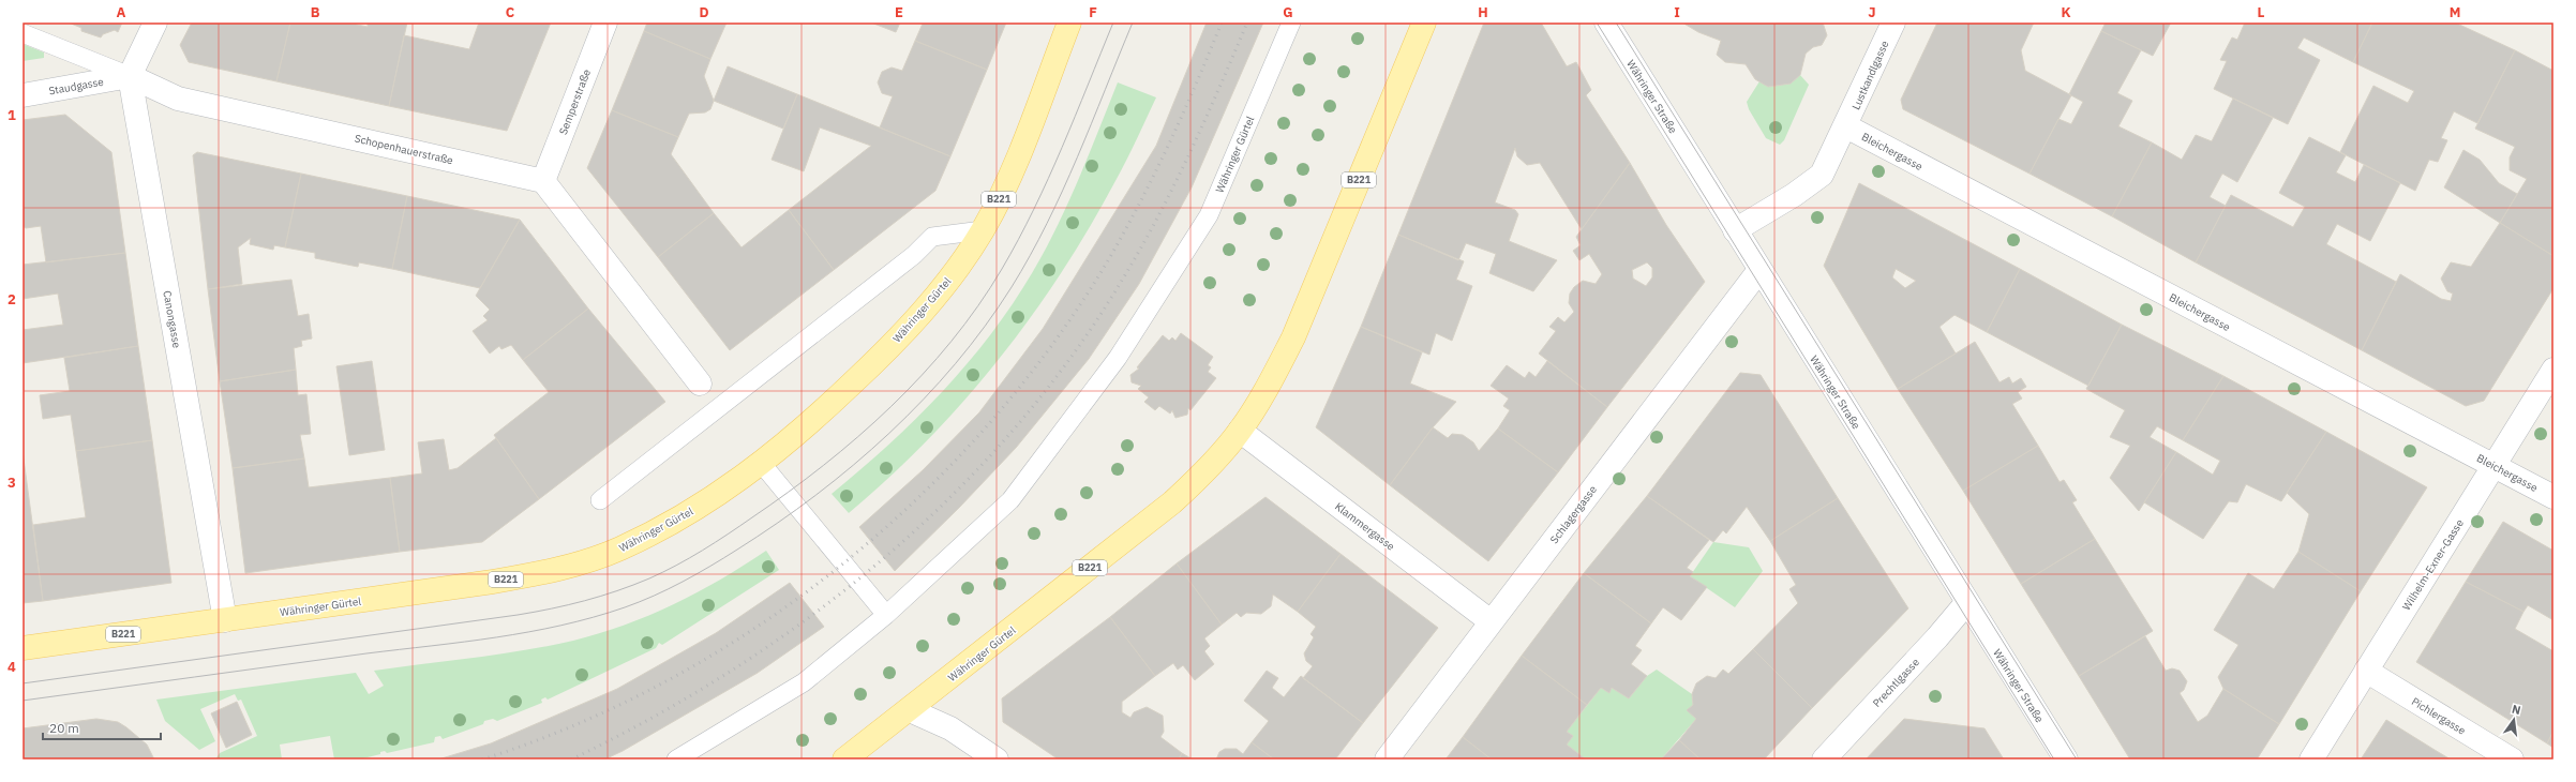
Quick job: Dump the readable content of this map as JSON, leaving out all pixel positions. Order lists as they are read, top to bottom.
{
  "streets": {
    "main road": ["Währinger Gürtel", "B221"],
    "street": [
      "Lustkandlgasse",
      "Staudgasse",
      "Währinger Straße",
      "Semperstraße",
      "Schopenhauerstraße",
      "Bleichergasse",
      "Canongasse",
      "Schlagergasse",
      "Klammergasse",
      "Wilhelm-Exner-Gasse",
      "Prechtlgasse",
      "Pichlergasse"
    ]
  },
  "crossings": [
    ["Lustkandlgasse", "Währinger Straße"],
    ["Lustkandlgasse", "Bleichergasse"],
    ["Staudgasse", "Schopenhauerstraße"],
    ["Staudgasse", "Canongasse"],
    ["Währinger Straße", "Schlagergasse"],
    ["Währinger Straße", "Prechtlgasse"],
    ["Semperstraße", "Schopenhauerstraße"],
    ["Schopenhauerstraße", "Canongasse"],
    ["Bleichergasse", "Wilhelm-Exner-Gasse"],
    ["Währinger Gürtel", "Canongasse"],
    ["Währinger Gürtel", "Klammergasse"],
    ["Schlagergasse", "Klammergasse"],
    ["Wilhelm-Exner-Gasse", "Pichlergasse"]
  ],
  "scale_bar": "20 m",
  "north": "top",
  "grid": {
    "columns": [
      "A",
      "B",
      "C",
      "D",
      "E",
      "F",
      "G",
      "H",
      "I",
      "J",
      "K",
      "L",
      "M"
    ],
    "rows": [
      "1",
      "2",
      "3",
      "4"
    ]
  }
}
